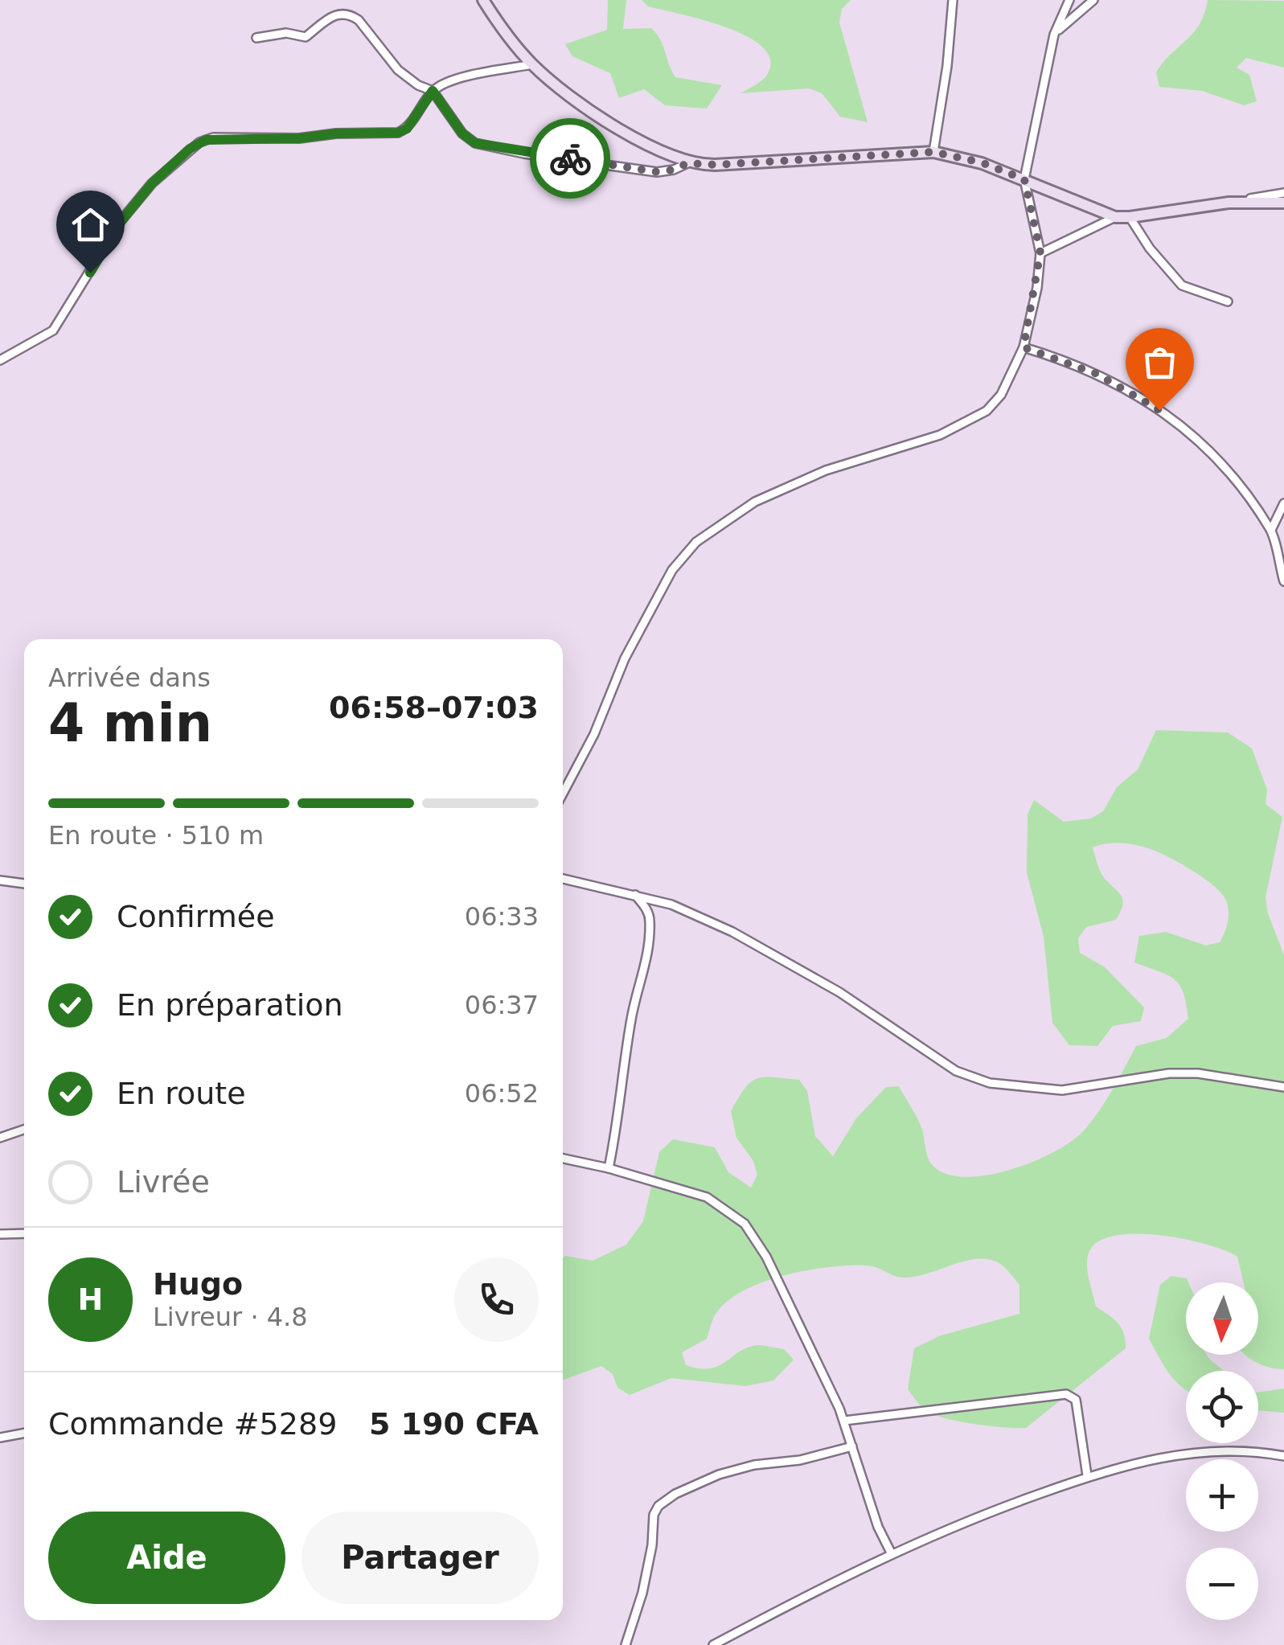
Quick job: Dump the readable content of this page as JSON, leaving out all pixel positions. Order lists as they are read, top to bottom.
{
  "north": "bottom",
  "page": {
    "heading": ["4 min", "Arrivée dans", "06:58–07:03"],
    "panel": [
      "Hugo",
      "Livreur · 4.8",
      "Commande #5289",
      "5 190 CFA"
    ],
    "bar": "En route · 510 m",
    "list": [
      ["Confirmée", "06:33"],
      ["En préparation", "06:37"],
      ["En route", "06:52"],
      "Livrée"
    ],
    "round": "H",
    "map_buttons": ["+", "−"],
    "buttons": ["Aide", "Partager"]
  }
}
